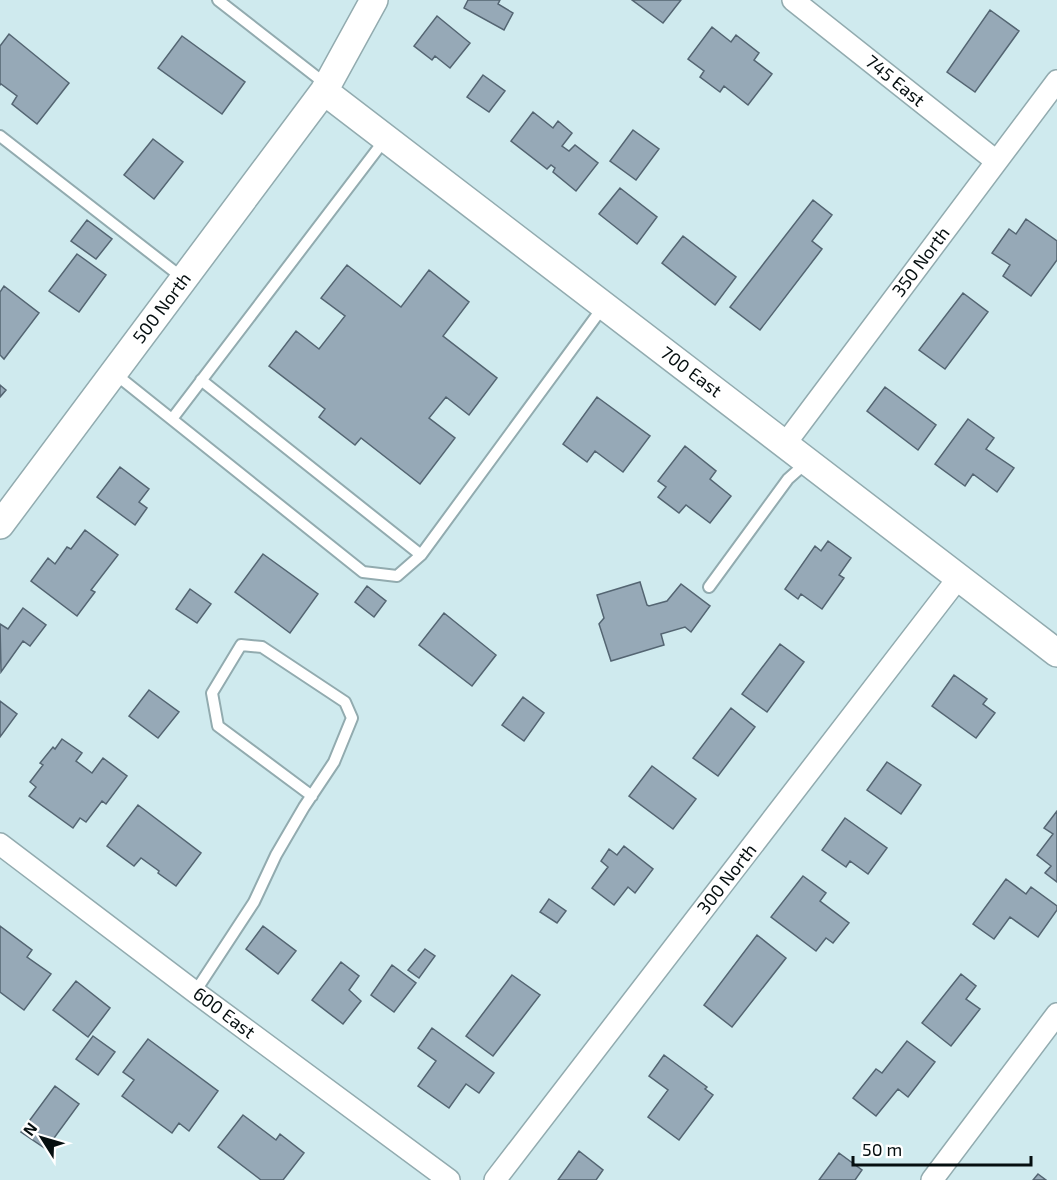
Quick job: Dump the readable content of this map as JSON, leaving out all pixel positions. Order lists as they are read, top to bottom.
{
  "streets": {
    "street": [
      "745 East",
      "350 North",
      "500 North",
      "700 East",
      "300 North",
      "600 East"
    ]
  },
  "crossings": [
    ["745 East", "350 North"],
    ["350 North", "700 East"],
    ["500 North", "700 East"],
    ["700 East", "300 North"]
  ],
  "scale_bar": "50 m",
  "north": "top left"
}
